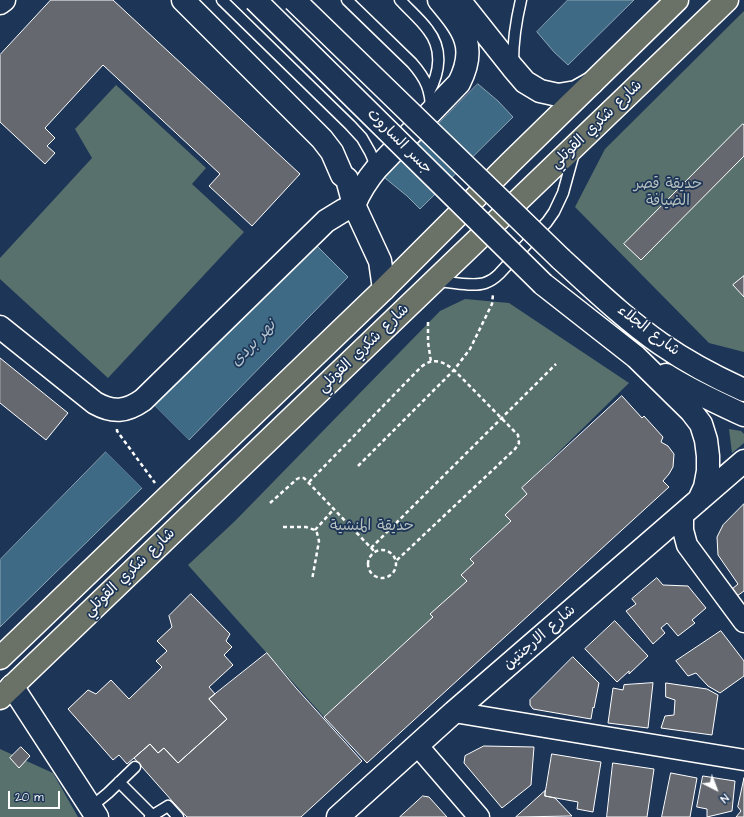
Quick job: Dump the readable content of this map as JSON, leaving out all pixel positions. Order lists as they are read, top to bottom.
{
  "streets": {
    "highway": ["شارع شكري القوتلي"],
    "main road": ["جسر الساروت", "شارع الجلاء", "شارع الارجنتين"]
  },
  "crossings": [
    ["جسر الساروت", "شارع الجلاء"]
  ],
  "water": ["نهر بردى"],
  "parks": ["حديقة قصر الضيافة", "حديقة المنشية"],
  "scale_bar": "20 m",
  "north": "bottom right"
}
